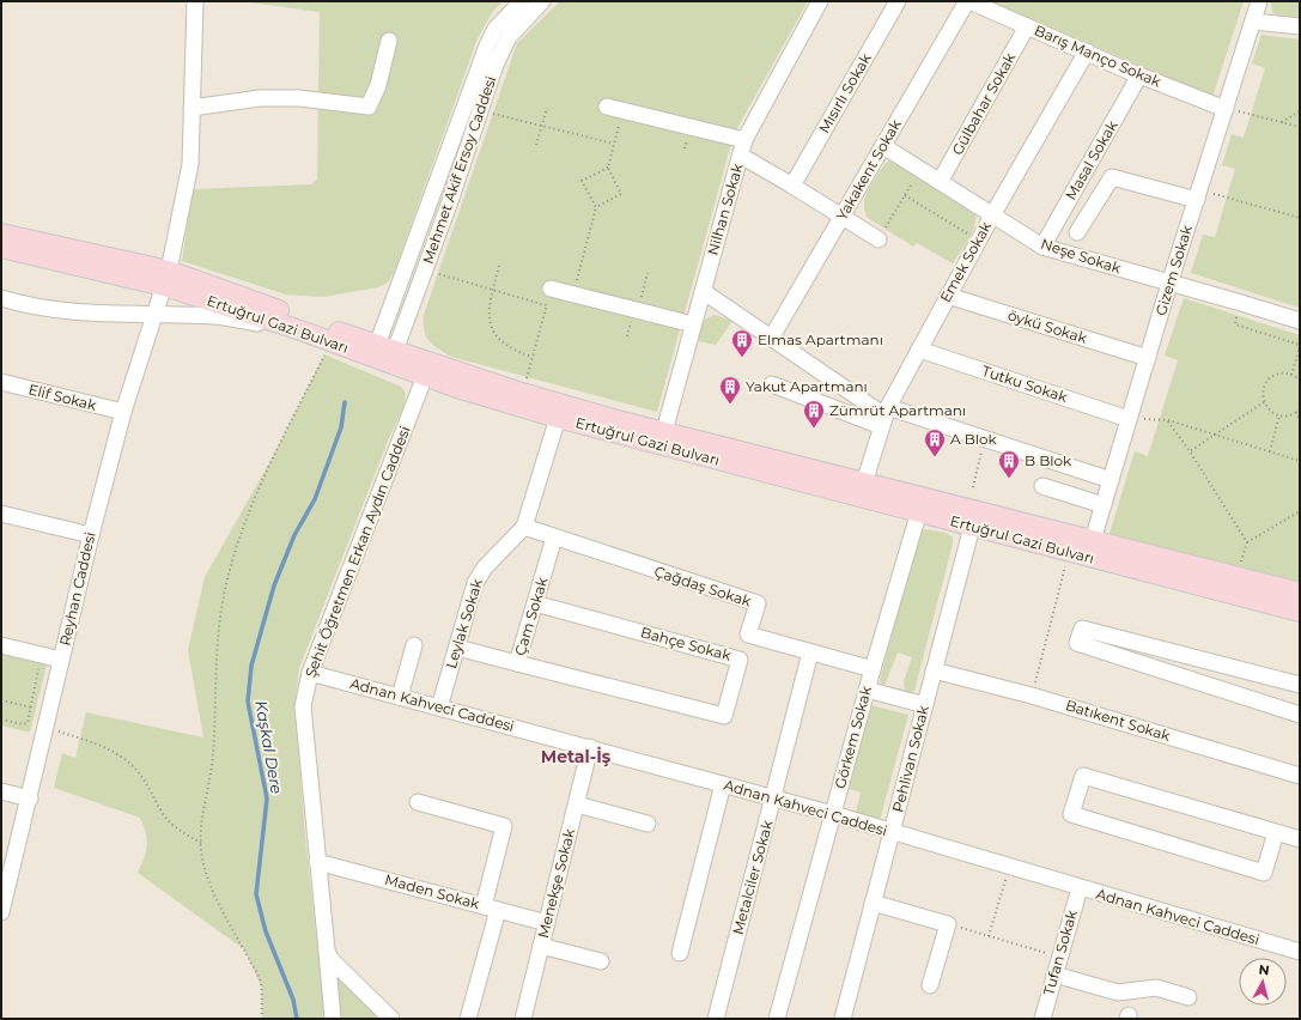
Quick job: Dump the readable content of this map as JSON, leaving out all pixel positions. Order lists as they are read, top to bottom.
{
  "streets": {
    "main road": ["Ertuğrul Gazi Bulvarı"],
    "street": [
      "Barış Manço Sokak",
      "Mısırlı Sokak",
      "Gülbahar Sokak",
      "Masal Sokak",
      "Mehmet Akif Ersoy Caddesi",
      "Yakakent Sokak",
      "Nilhan Sokak",
      "Neşe Sokak",
      "Emek Sokak",
      "Gizem Sokak",
      "öykü Sokak",
      "Tutku Sokak",
      "Elif Sokak",
      "Şehit Öğretmen Erkan Aydın Caddesi",
      "Çağdaş Sokak",
      "Reyhan Caddesi",
      "Çam Sokak",
      "Leylak Sokak",
      "Bahçe Sokak",
      "Adnan Kahveci Caddesi",
      "Batıkent Sokak",
      "Görkem Sokak",
      "Pehlivan Sokak",
      "Metalciler Sokak",
      "Menekşe Sokak",
      "Maden Sokak",
      "Tufan Sokak"
    ]
  },
  "crossings": [
    ["Barış Manço Sokak", "Gülbahar Sokak"],
    ["Barış Manço Sokak", "Masal Sokak"],
    ["Barış Manço Sokak", "Yakakent Sokak"],
    ["Barış Manço Sokak", "Emek Sokak"],
    ["Barış Manço Sokak", "Gizem Sokak"],
    ["Gülbahar Sokak", "Neşe Sokak"],
    ["Masal Sokak", "Neşe Sokak"],
    ["Mehmet Akif Ersoy Caddesi", "Ertuğrul Gazi Bulvarı"],
    ["Yakakent Sokak", "Neşe Sokak"],
    ["Nilhan Sokak", "Ertuğrul Gazi Bulvarı"],
    ["Neşe Sokak", "Emek Sokak"],
    ["Neşe Sokak", "Gizem Sokak"],
    ["Emek Sokak", "Ertuğrul Gazi Bulvarı"],
    ["Emek Sokak", "öykü Sokak"],
    ["Emek Sokak", "Tutku Sokak"],
    ["Gizem Sokak", "Ertuğrul Gazi Bulvarı"],
    ["Gizem Sokak", "öykü Sokak"],
    ["Gizem Sokak", "Tutku Sokak"],
    ["Ertuğrul Gazi Bulvarı", "Şehit Öğretmen Erkan Aydın Caddesi"],
    ["Ertuğrul Gazi Bulvarı", "Reyhan Caddesi"],
    ["Ertuğrul Gazi Bulvarı", "Leylak Sokak"],
    ["Ertuğrul Gazi Bulvarı", "Görkem Sokak"],
    ["Ertuğrul Gazi Bulvarı", "Pehlivan Sokak"],
    ["Elif Sokak", "Reyhan Caddesi"],
    ["Şehit Öğretmen Erkan Aydın Caddesi", "Adnan Kahveci Caddesi"],
    ["Şehit Öğretmen Erkan Aydın Caddesi", "Maden Sokak"],
    ["Çağdaş Sokak", "Çam Sokak"],
    ["Çağdaş Sokak", "Leylak Sokak"],
    ["Çam Sokak", "Leylak Sokak"],
    ["Çam Sokak", "Bahçe Sokak"],
    ["Leylak Sokak", "Adnan Kahveci Caddesi"],
    ["Adnan Kahveci Caddesi", "Görkem Sokak"],
    ["Adnan Kahveci Caddesi", "Pehlivan Sokak"],
    ["Adnan Kahveci Caddesi", "Metalciler Sokak"],
    ["Adnan Kahveci Caddesi", "Menekşe Sokak"],
    ["Adnan Kahveci Caddesi", "Tufan Sokak"],
    ["Batıkent Sokak", "Pehlivan Sokak"],
    ["Menekşe Sokak", "Maden Sokak"]
  ],
  "districts": ["Metal-İş"],
  "water": ["Kaşkal Dere"],
  "places": {
    "building": [
      "Elmas Apartmanı",
      "Yakut Apartmanı",
      "Zümrüt Apartmanı",
      "A Blok",
      "B Blok"
    ]
  },
  "north": "top"
}
